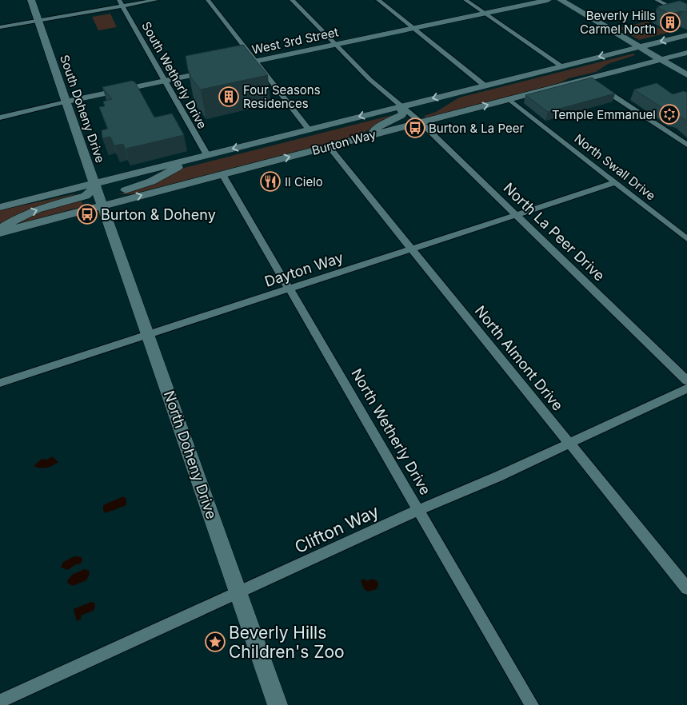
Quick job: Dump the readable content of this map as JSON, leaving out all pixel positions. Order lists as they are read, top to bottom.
{
  "streets": {
    "main road": [
      "West 3rd Street",
      "South Doheny Drive",
      "Burton Way",
      "North Doheny Drive"
    ],
    "street": [
      "South Wetherly Drive",
      "North Swall Drive",
      "North La Peer Drive",
      "Dayton Way",
      "North Almont Drive",
      "North Wetherly Drive",
      "Clifton Way"
    ]
  },
  "crossings": [
    ["West 3rd Street", "North La Peer Drive"],
    ["South Wetherly Drive", "Burton Way"],
    ["South Doheny Drive", "Burton Way"],
    ["South Doheny Drive", "North Doheny Drive"],
    ["Burton Way", "North Swall Drive"],
    ["Burton Way", "North La Peer Drive"],
    ["Burton Way", "North Almont Drive"],
    ["Burton Way", "North Wetherly Drive"],
    ["Burton Way", "North Doheny Drive"],
    ["North Swall Drive", "Dayton Way"],
    ["North La Peer Drive", "Dayton Way"],
    ["Dayton Way", "North Almont Drive"],
    ["Dayton Way", "North Wetherly Drive"],
    ["Dayton Way", "North Doheny Drive"],
    ["North Almont Drive", "Clifton Way"],
    ["North Wetherly Drive", "Clifton Way"],
    ["North Doheny Drive", "Clifton Way"]
  ],
  "places": {
    "building": ["Beverly Hills Carmel North", "Four Seasons Residences"],
    "synagogue": ["Temple Emmanuel"],
    "bus stop": ["Burton & La Peer", "Burton & Doheny"],
    "restaurant": ["Il Cielo"],
    "place": ["Beverly Hills Children's Zoo"]
  }
}
